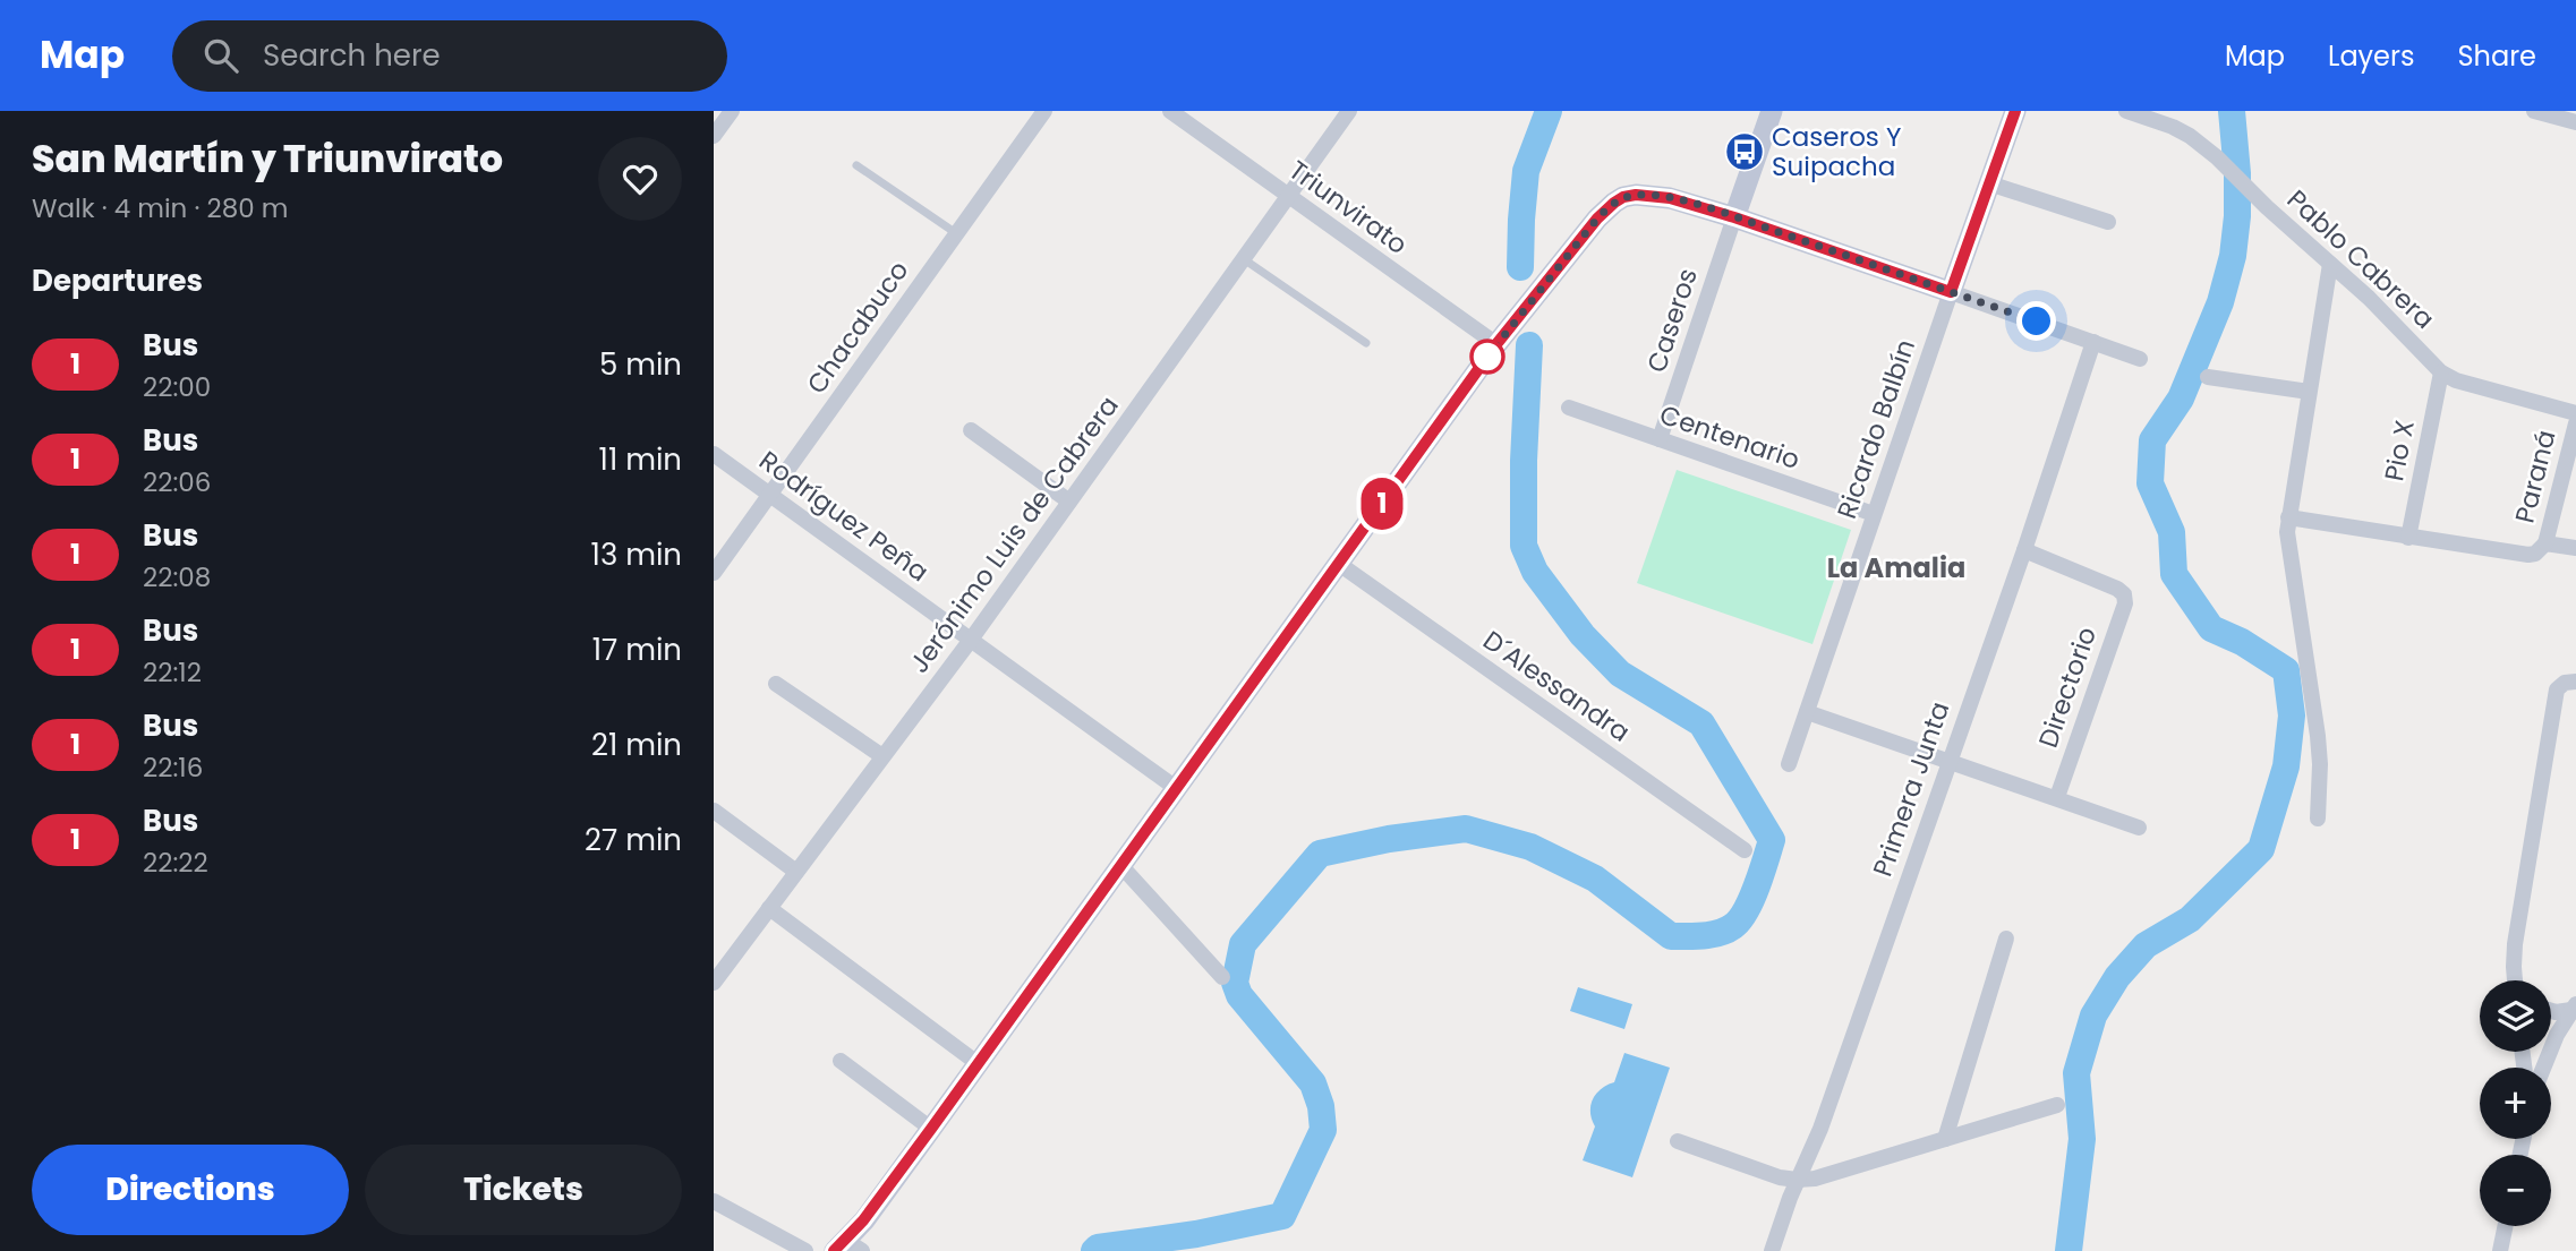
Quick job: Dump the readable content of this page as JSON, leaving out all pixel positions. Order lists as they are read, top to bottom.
{
  "streets": {
    "street": [
      "Triunvirato",
      "Pablo Cabrera",
      "Caseros",
      "Chacabuco",
      "Ricardo Balbín",
      "Centenario",
      "Pio X",
      "Paraná",
      "Rodríguez Peña",
      "Jerónimo Luis de Cabrera",
      "D´Alessandra",
      "Directorio",
      "Primera Junta"
    ]
  },
  "crossings": [
    ["Triunvirato", "Jerónimo Luis de Cabrera"],
    ["Pablo Cabrera", "Pio X"],
    ["Caseros", "Centenario"],
    ["Chacabuco", "Rodríguez Peña"],
    ["Ricardo Balbín", "Centenario"],
    ["Rodríguez Peña", "Jerónimo Luis de Cabrera"],
    ["Directorio", "Primera Junta"]
  ],
  "districts": ["La Amalia"],
  "places": {
    "bus stop": ["Caseros Y Suipacha"]
  },
  "lines": ["bus line 1"],
  "page": {
    "header": "Map",
    "search": "Search here",
    "nav": ["Map", "Layers", "Share"],
    "heading": [
      ["San Martín y Triunvirato", "Walk · 4 min · 280 m"],
      "Departures"
    ],
    "on_map": "1",
    "list": [
      {
        "mark": "1",
        "name": "Bus",
        "note": "22:00",
        "value": "5 min"
      },
      {
        "mark": "1",
        "name": "Bus",
        "note": "22:06",
        "value": "11 min"
      },
      {
        "mark": "1",
        "name": "Bus",
        "note": "22:08",
        "value": "13 min"
      },
      {
        "mark": "1",
        "name": "Bus",
        "note": "22:12",
        "value": "17 min"
      },
      {
        "mark": "1",
        "name": "Bus",
        "note": "22:16",
        "value": "21 min"
      },
      {
        "mark": "1",
        "name": "Bus",
        "note": "22:22",
        "value": "27 min"
      }
    ],
    "map_buttons": ["+", "−"],
    "buttons": ["Directions", "Tickets"]
  }
}
